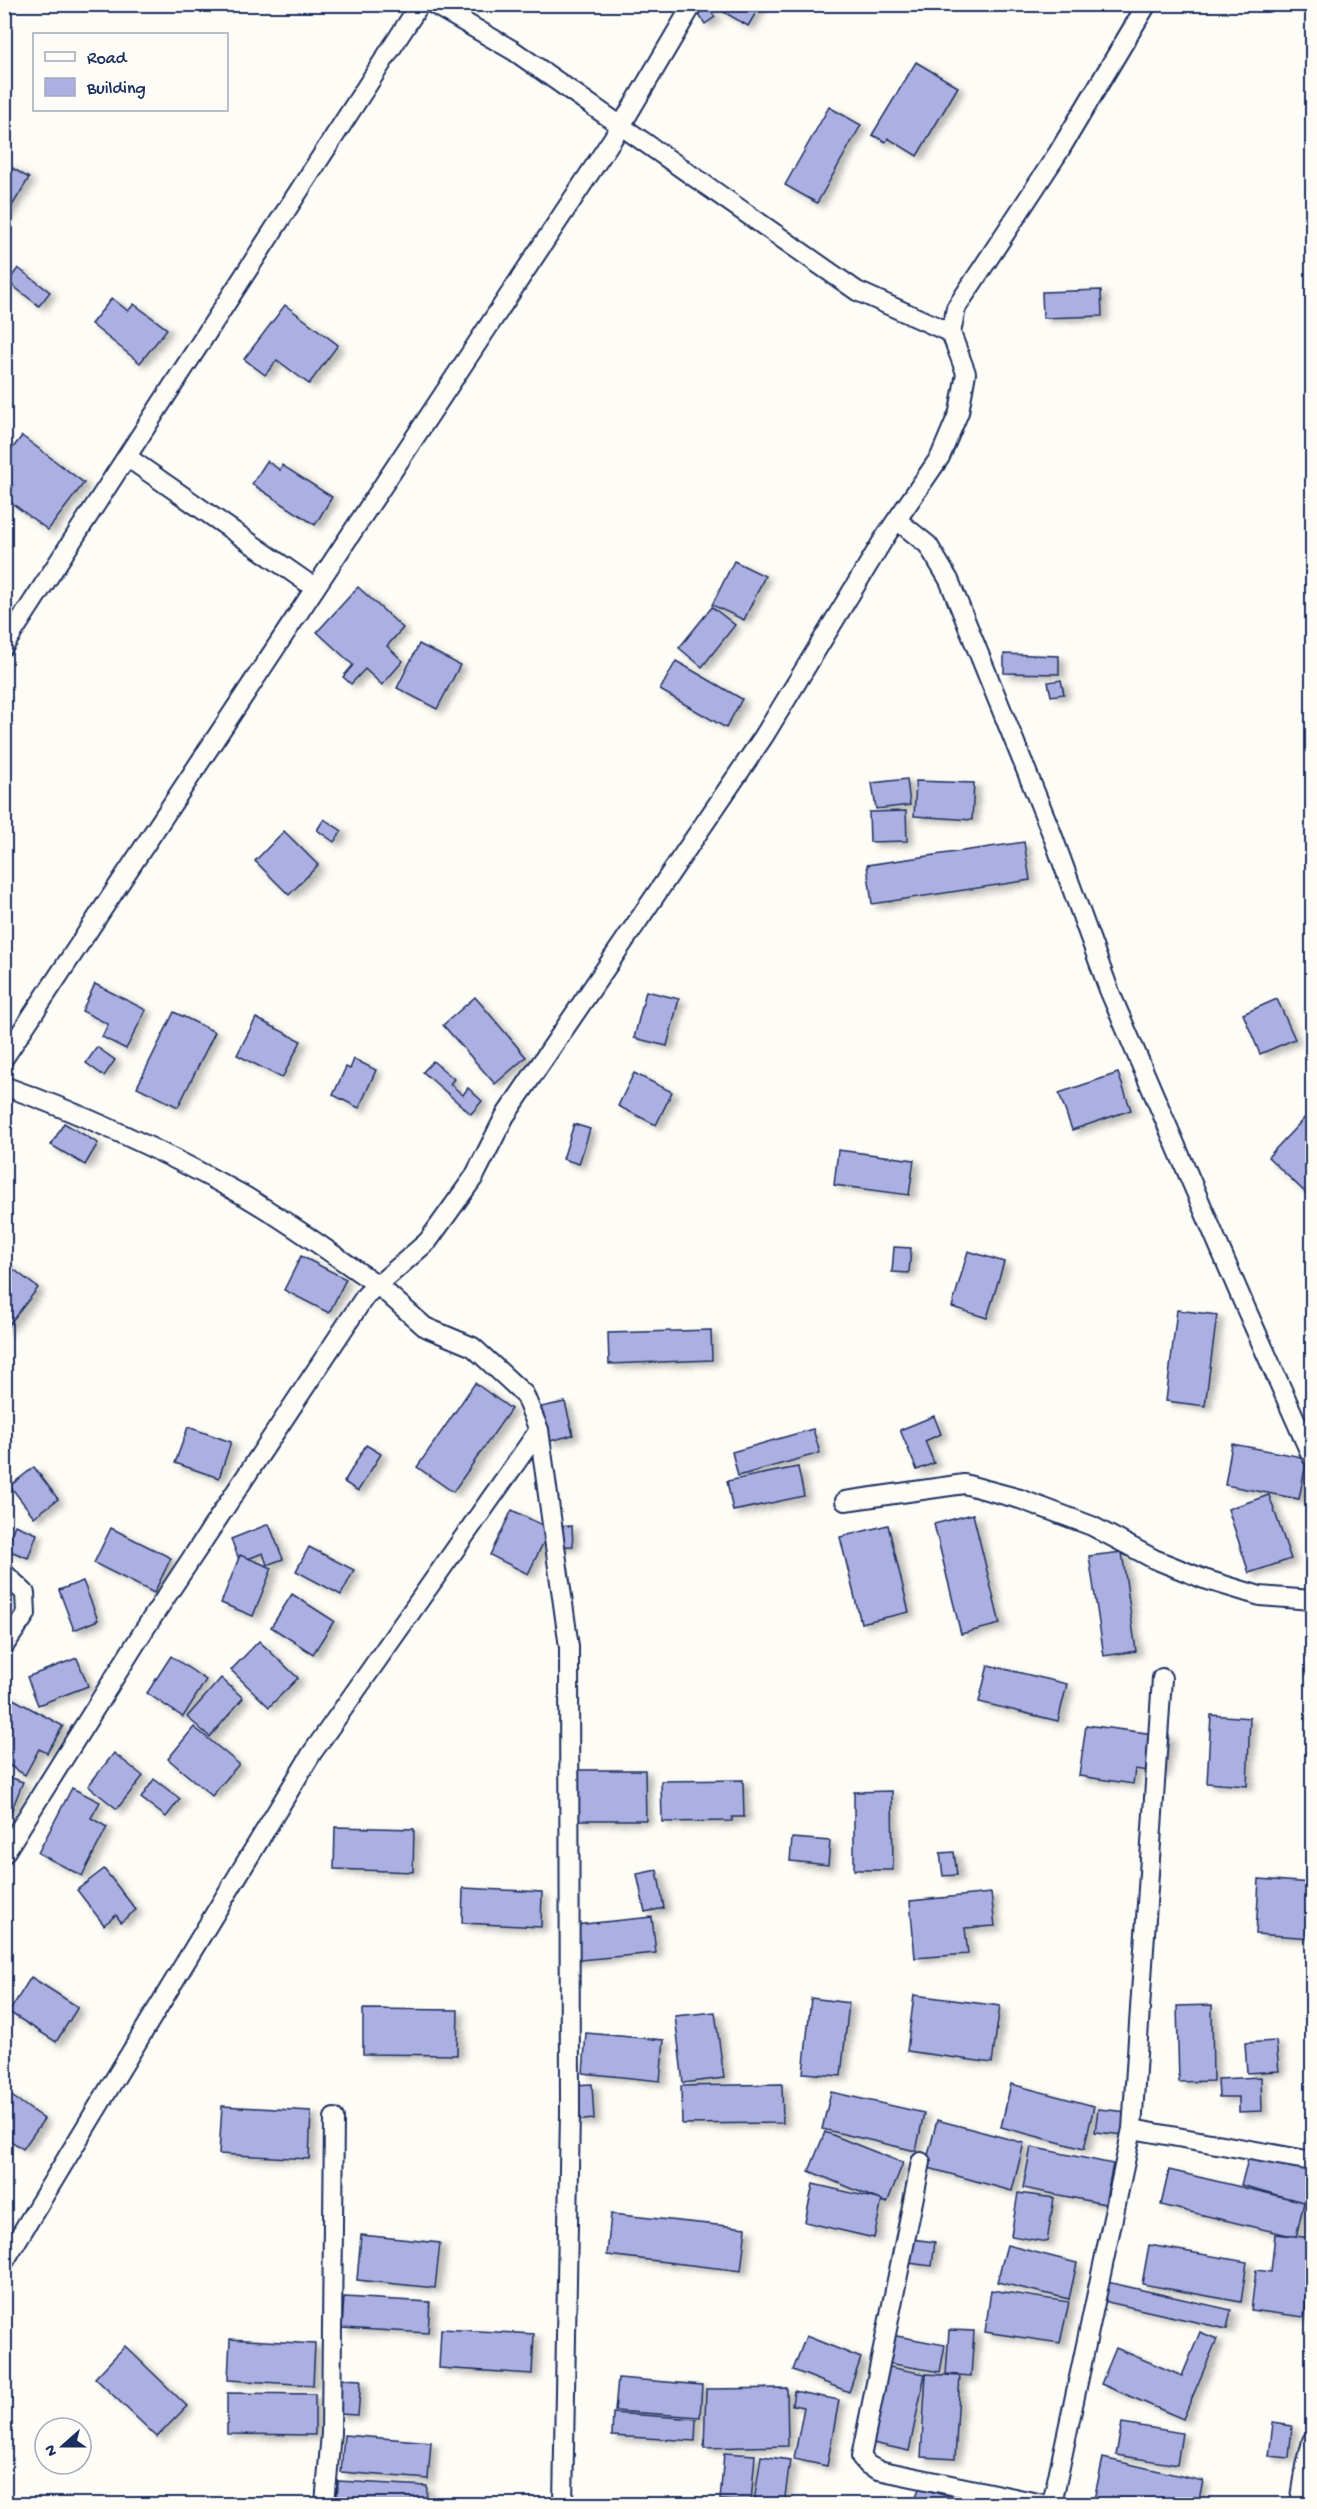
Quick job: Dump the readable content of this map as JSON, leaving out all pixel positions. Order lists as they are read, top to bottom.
{
  "legend": ["Road", "Building"],
  "north": "left"
}
